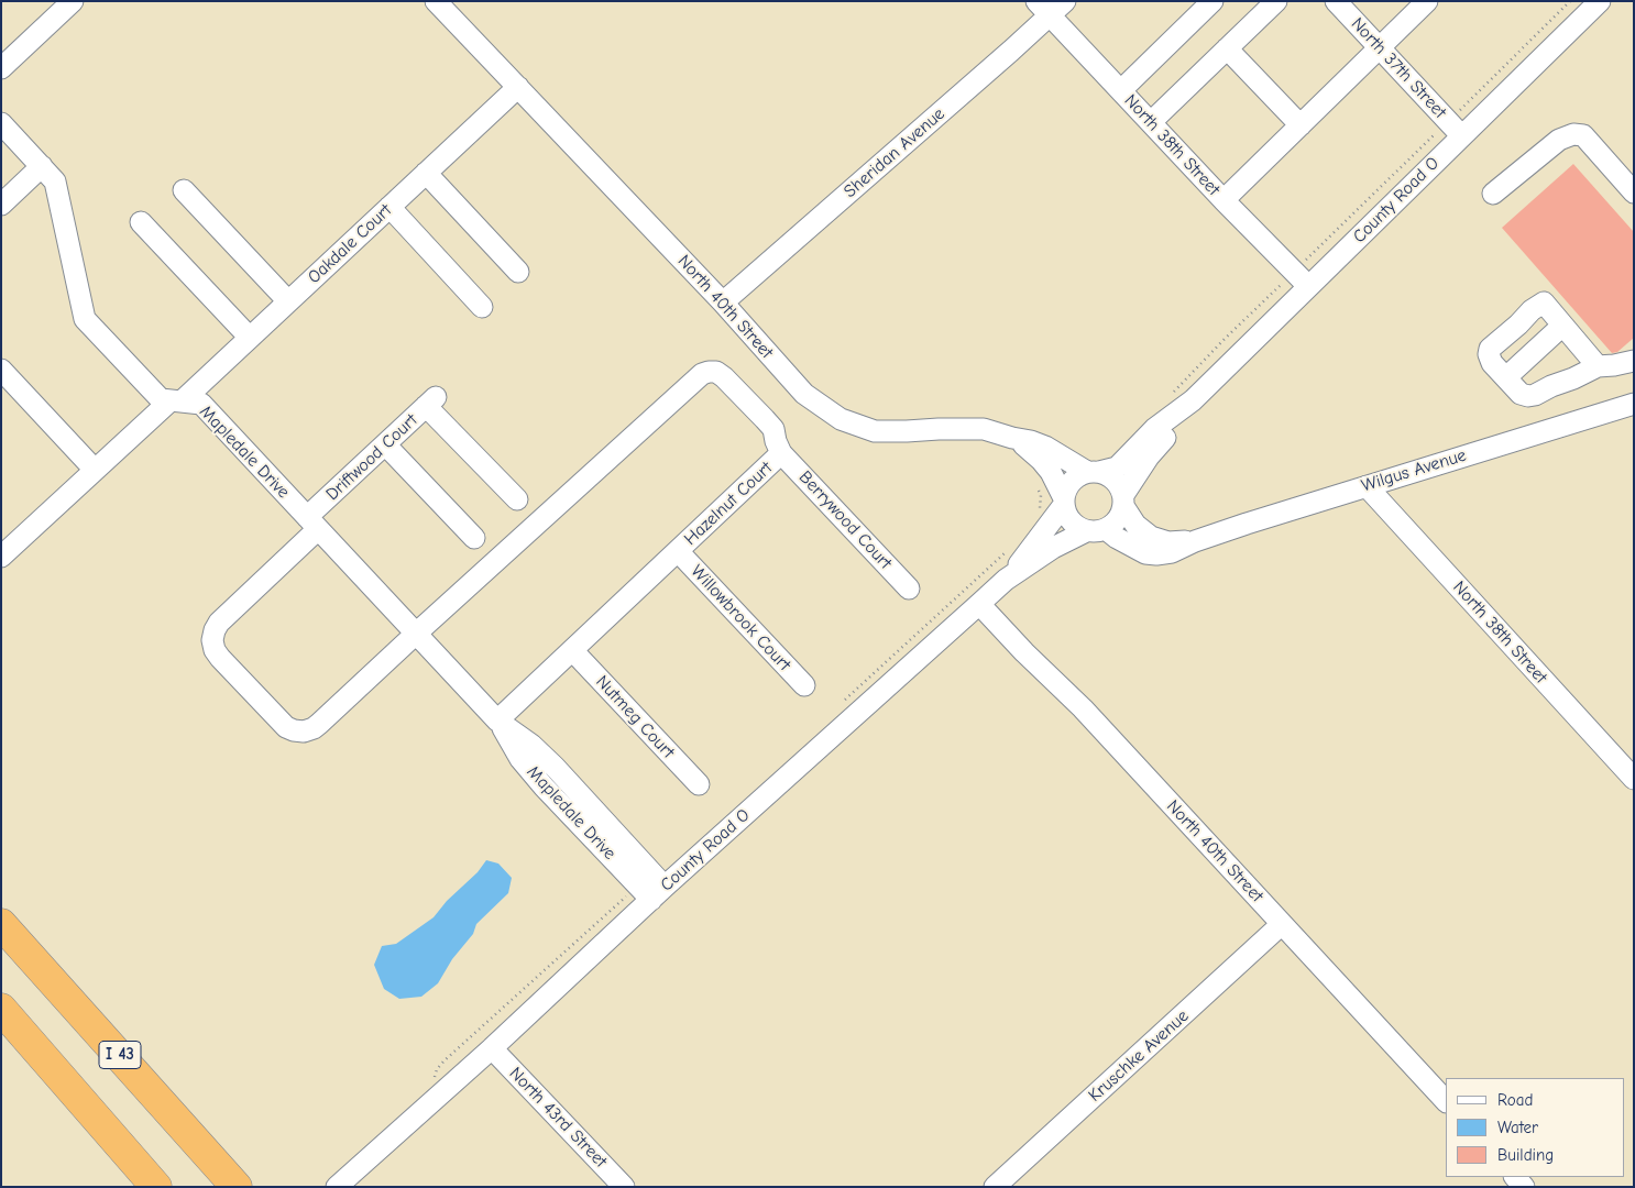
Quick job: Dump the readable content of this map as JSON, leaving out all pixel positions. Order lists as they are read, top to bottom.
{
  "streets": {
    "highway": ["I 43"],
    "street": [
      "North 37th Street",
      "North 38th Street",
      "Sheridan Avenue",
      "County Road O",
      "Oakdale Court",
      "North 40th Street",
      "Mapledale Drive",
      "Driftwood Court",
      "Wilgus Avenue",
      "Hazelnut Court",
      "Berrywood Court",
      "Willowbrook Court",
      "Nutmeg Court",
      "Kruschke Avenue",
      "North 43rd Street"
    ]
  },
  "crossings": [
    ["North 37th Street", "County Road O"],
    ["North 38th Street", "Sheridan Avenue"],
    ["North 38th Street", "County Road O"],
    ["North 38th Street", "Wilgus Avenue"],
    ["Sheridan Avenue", "North 40th Street"],
    ["County Road O", "North 40th Street"],
    ["County Road O", "Mapledale Drive"],
    ["County Road O", "Wilgus Avenue"],
    ["County Road O", "North 43rd Street"],
    ["Oakdale Court", "North 40th Street"],
    ["Oakdale Court", "Mapledale Drive"],
    ["North 40th Street", "Wilgus Avenue"],
    ["North 40th Street", "Kruschke Avenue"],
    ["Mapledale Drive", "Driftwood Court"],
    ["Mapledale Drive", "Hazelnut Court"],
    ["Driftwood Court", "Hazelnut Court"],
    ["Hazelnut Court", "Berrywood Court"],
    ["Hazelnut Court", "Willowbrook Court"],
    ["Hazelnut Court", "Nutmeg Court"]
  ],
  "legend": ["Road", "Water", "Building"]
}
